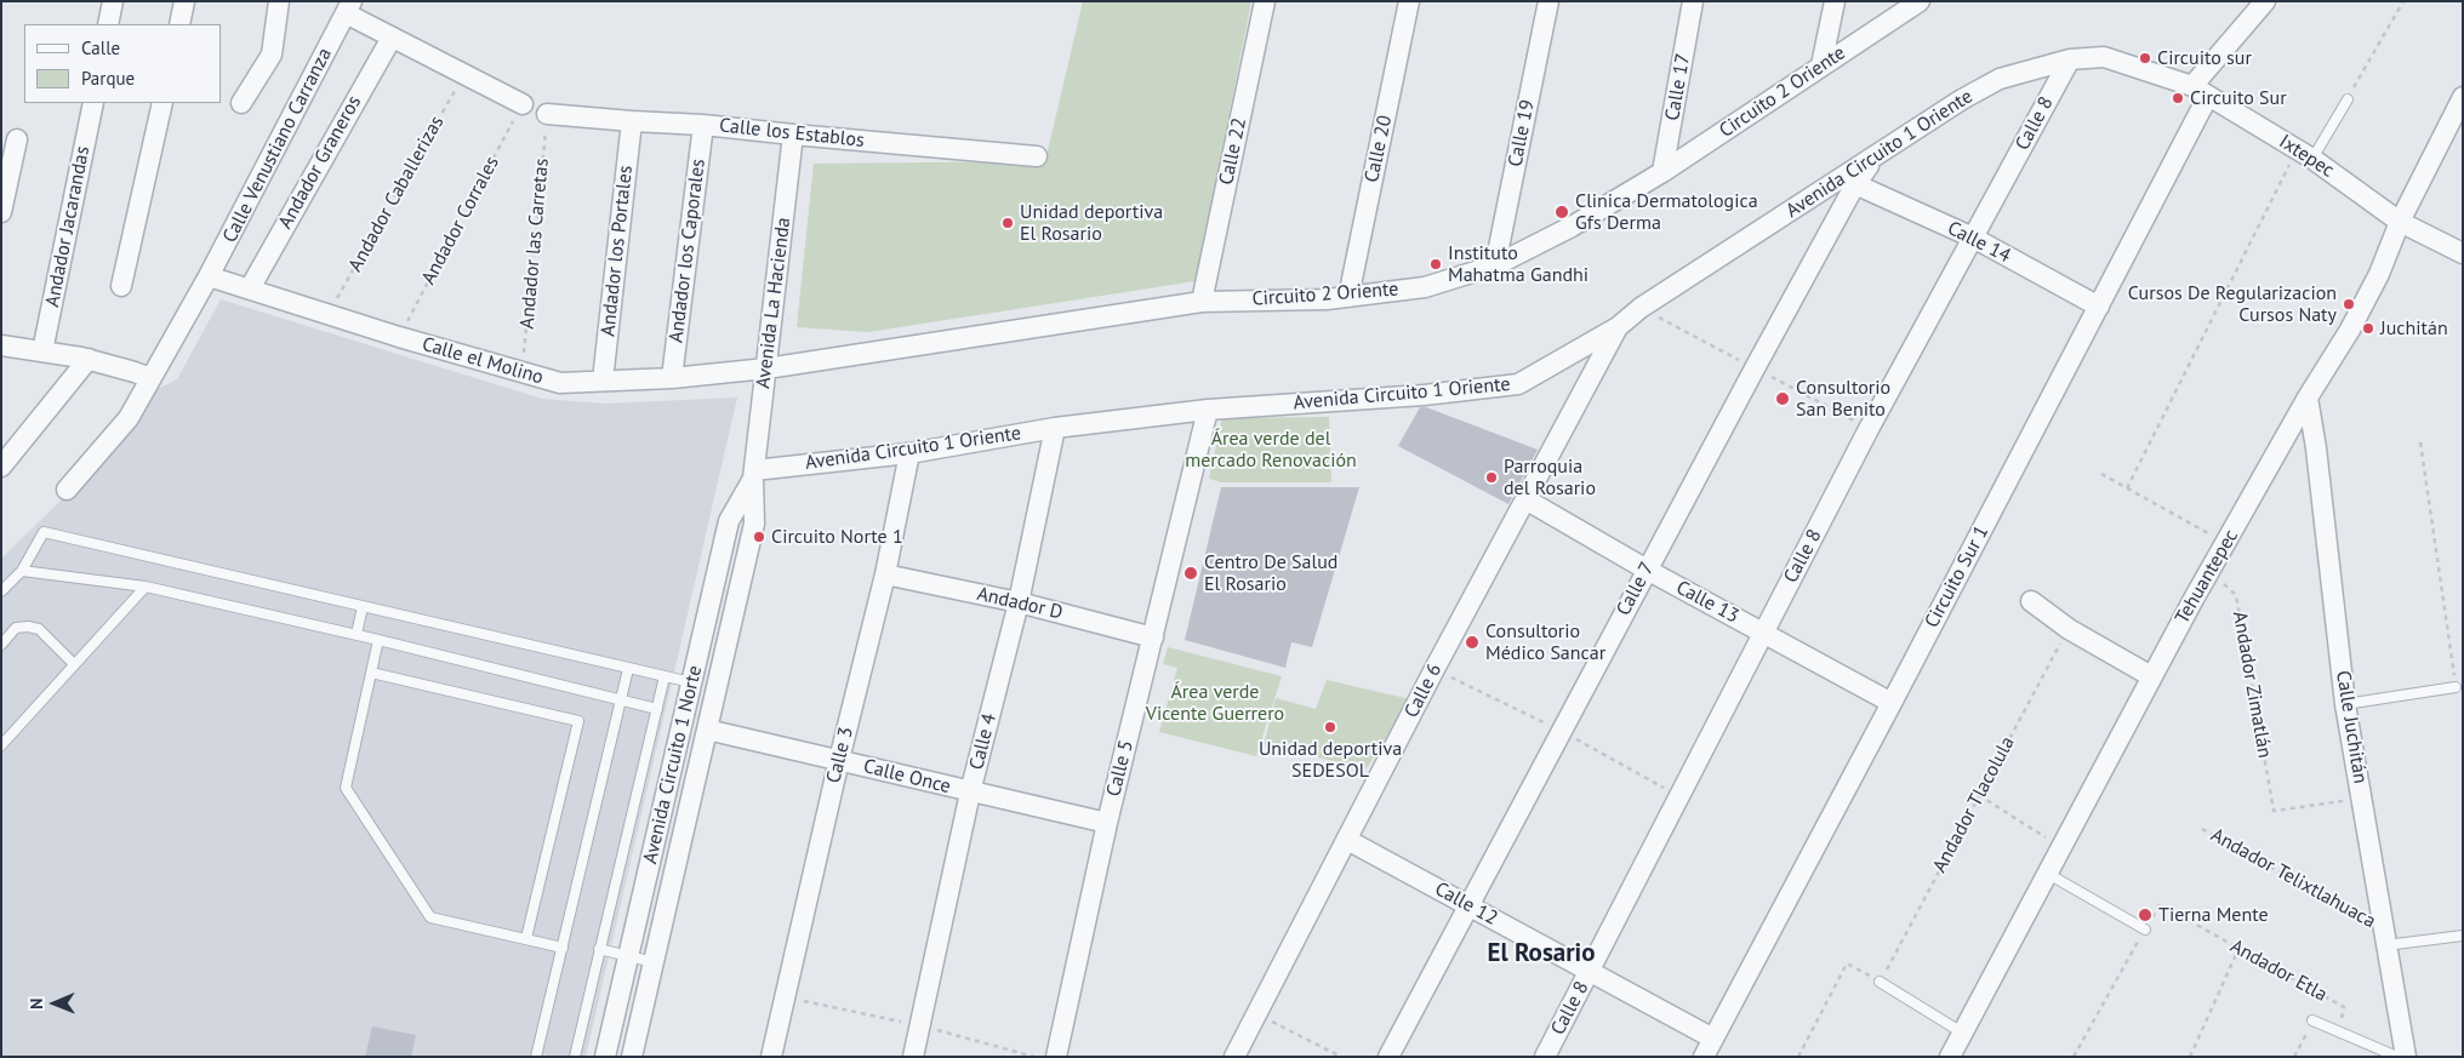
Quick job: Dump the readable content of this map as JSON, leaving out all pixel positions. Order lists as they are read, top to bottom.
{
  "streets": {
    "street": [
      "Calle 17",
      "Circuito 2 Oriente",
      "Calle 8",
      "Calle los Establos",
      "Calle 19",
      "Calle Venustiano Carranza",
      "Calle 20",
      "Calle 22",
      "Avenida Circuito 1 Oriente",
      "Ixtepec",
      "Andador Graneros",
      "Andador Jacarandas",
      "Calle 14",
      "Andador los Portales",
      "Andador los Caporales",
      "Avenida La Hacienda",
      "Calle el Molino",
      "Circuito Sur 1",
      "Tehuantepec",
      "Calle 7",
      "Calle 13",
      "Andador D",
      "Calle 6",
      "Calle Juchitán",
      "Calle 4",
      "Calle 3",
      "Avenida Circuito 1 Norte",
      "Calle 5",
      "Calle Once",
      "Calle 12"
    ],
    "lane": ["Andador Etla"],
    "path": [
      "Andador Caballerizas",
      "Andador Corrales",
      "Andador las Carretas",
      "Andador Zimatlán",
      "Andador Tlacolula",
      "Andador Telixtlahuaca"
    ]
  },
  "crossings": [
    ["Calle 17", "Circuito 2 Oriente"],
    ["Circuito 2 Oriente", "Calle 19"],
    ["Circuito 2 Oriente", "Calle 20"],
    ["Circuito 2 Oriente", "Calle 22"],
    ["Circuito 2 Oriente", "Avenida La Hacienda"],
    ["Circuito 2 Oriente", "Calle el Molino"],
    ["Calle 8", "Avenida Circuito 1 Oriente"],
    ["Calle 8", "Calle 14"],
    ["Calle 8", "Calle 13"],
    ["Calle 8", "Calle 12"],
    ["Calle los Establos", "Andador las Carretas"],
    ["Calle los Establos", "Andador los Portales"],
    ["Calle los Establos", "Andador los Caporales"],
    ["Calle los Establos", "Avenida La Hacienda"],
    ["Calle Venustiano Carranza", "Calle el Molino"],
    ["Avenida Circuito 1 Oriente", "Ixtepec"],
    ["Avenida Circuito 1 Oriente", "Avenida La Hacienda"],
    ["Avenida Circuito 1 Oriente", "Circuito Sur 1"],
    ["Avenida Circuito 1 Oriente", "Calle 7"],
    ["Avenida Circuito 1 Oriente", "Calle 6"],
    ["Avenida Circuito 1 Oriente", "Calle 4"],
    ["Avenida Circuito 1 Oriente", "Calle 3"],
    ["Avenida Circuito 1 Oriente", "Avenida Circuito 1 Norte"],
    ["Avenida Circuito 1 Oriente", "Calle 5"],
    ["Ixtepec", "Circuito Sur 1"],
    ["Ixtepec", "Tehuantepec"],
    ["Andador Graneros", "Calle el Molino"],
    ["Andador Caballerizas", "Calle el Molino"],
    ["Andador Corrales", "Calle el Molino"],
    ["Calle 14", "Circuito Sur 1"],
    ["Calle 14", "Calle 7"],
    ["Andador las Carretas", "Calle el Molino"],
    ["Andador los Portales", "Calle el Molino"],
    ["Andador los Caporales", "Calle el Molino"],
    ["Avenida La Hacienda", "Calle el Molino"],
    ["Avenida La Hacienda", "Avenida Circuito 1 Norte"],
    ["Circuito Sur 1", "Calle 13"],
    ["Circuito Sur 1", "Calle 12"],
    ["Tehuantepec", "Andador Zimatlán"],
    ["Tehuantepec", "Calle Juchitán"],
    ["Calle 7", "Calle 13"],
    ["Calle 7", "Calle 12"],
    ["Calle 13", "Calle 6"],
    ["Andador D", "Calle 4"],
    ["Andador D", "Calle 3"],
    ["Andador D", "Calle 5"],
    ["Andador Zimatlán", "Calle Juchitán"],
    ["Calle 6", "Calle 12"],
    ["Calle Juchitán", "Andador Telixtlahuaca"],
    ["Calle 4", "Calle Once"],
    ["Calle 3", "Calle Once"],
    ["Avenida Circuito 1 Norte", "Calle Once"],
    ["Calle 5", "Calle Once"]
  ],
  "districts": ["El Rosario"],
  "parks": ["Área verde del mercado Renovación", "Área verde Vicente Guerrero"],
  "places": [
    "Circuito sur",
    "Circuito Sur",
    "Clinica Dermatologica Gfs Derma",
    "Unidad deportiva El Rosario",
    "Instituto Mahatma Gandhi",
    "Cursos De Regularizacion Cursos Naty",
    "Juchitán",
    "Consultorio San Benito",
    "Parroquia del Rosario",
    "Circuito Norte 1",
    "Centro De Salud El Rosario",
    "Consultorio Médico Sancar",
    "Unidad deportiva SEDESOL",
    "Tierna Mente"
  ],
  "legend": ["Calle", "Parque"],
  "north": "left"
}
